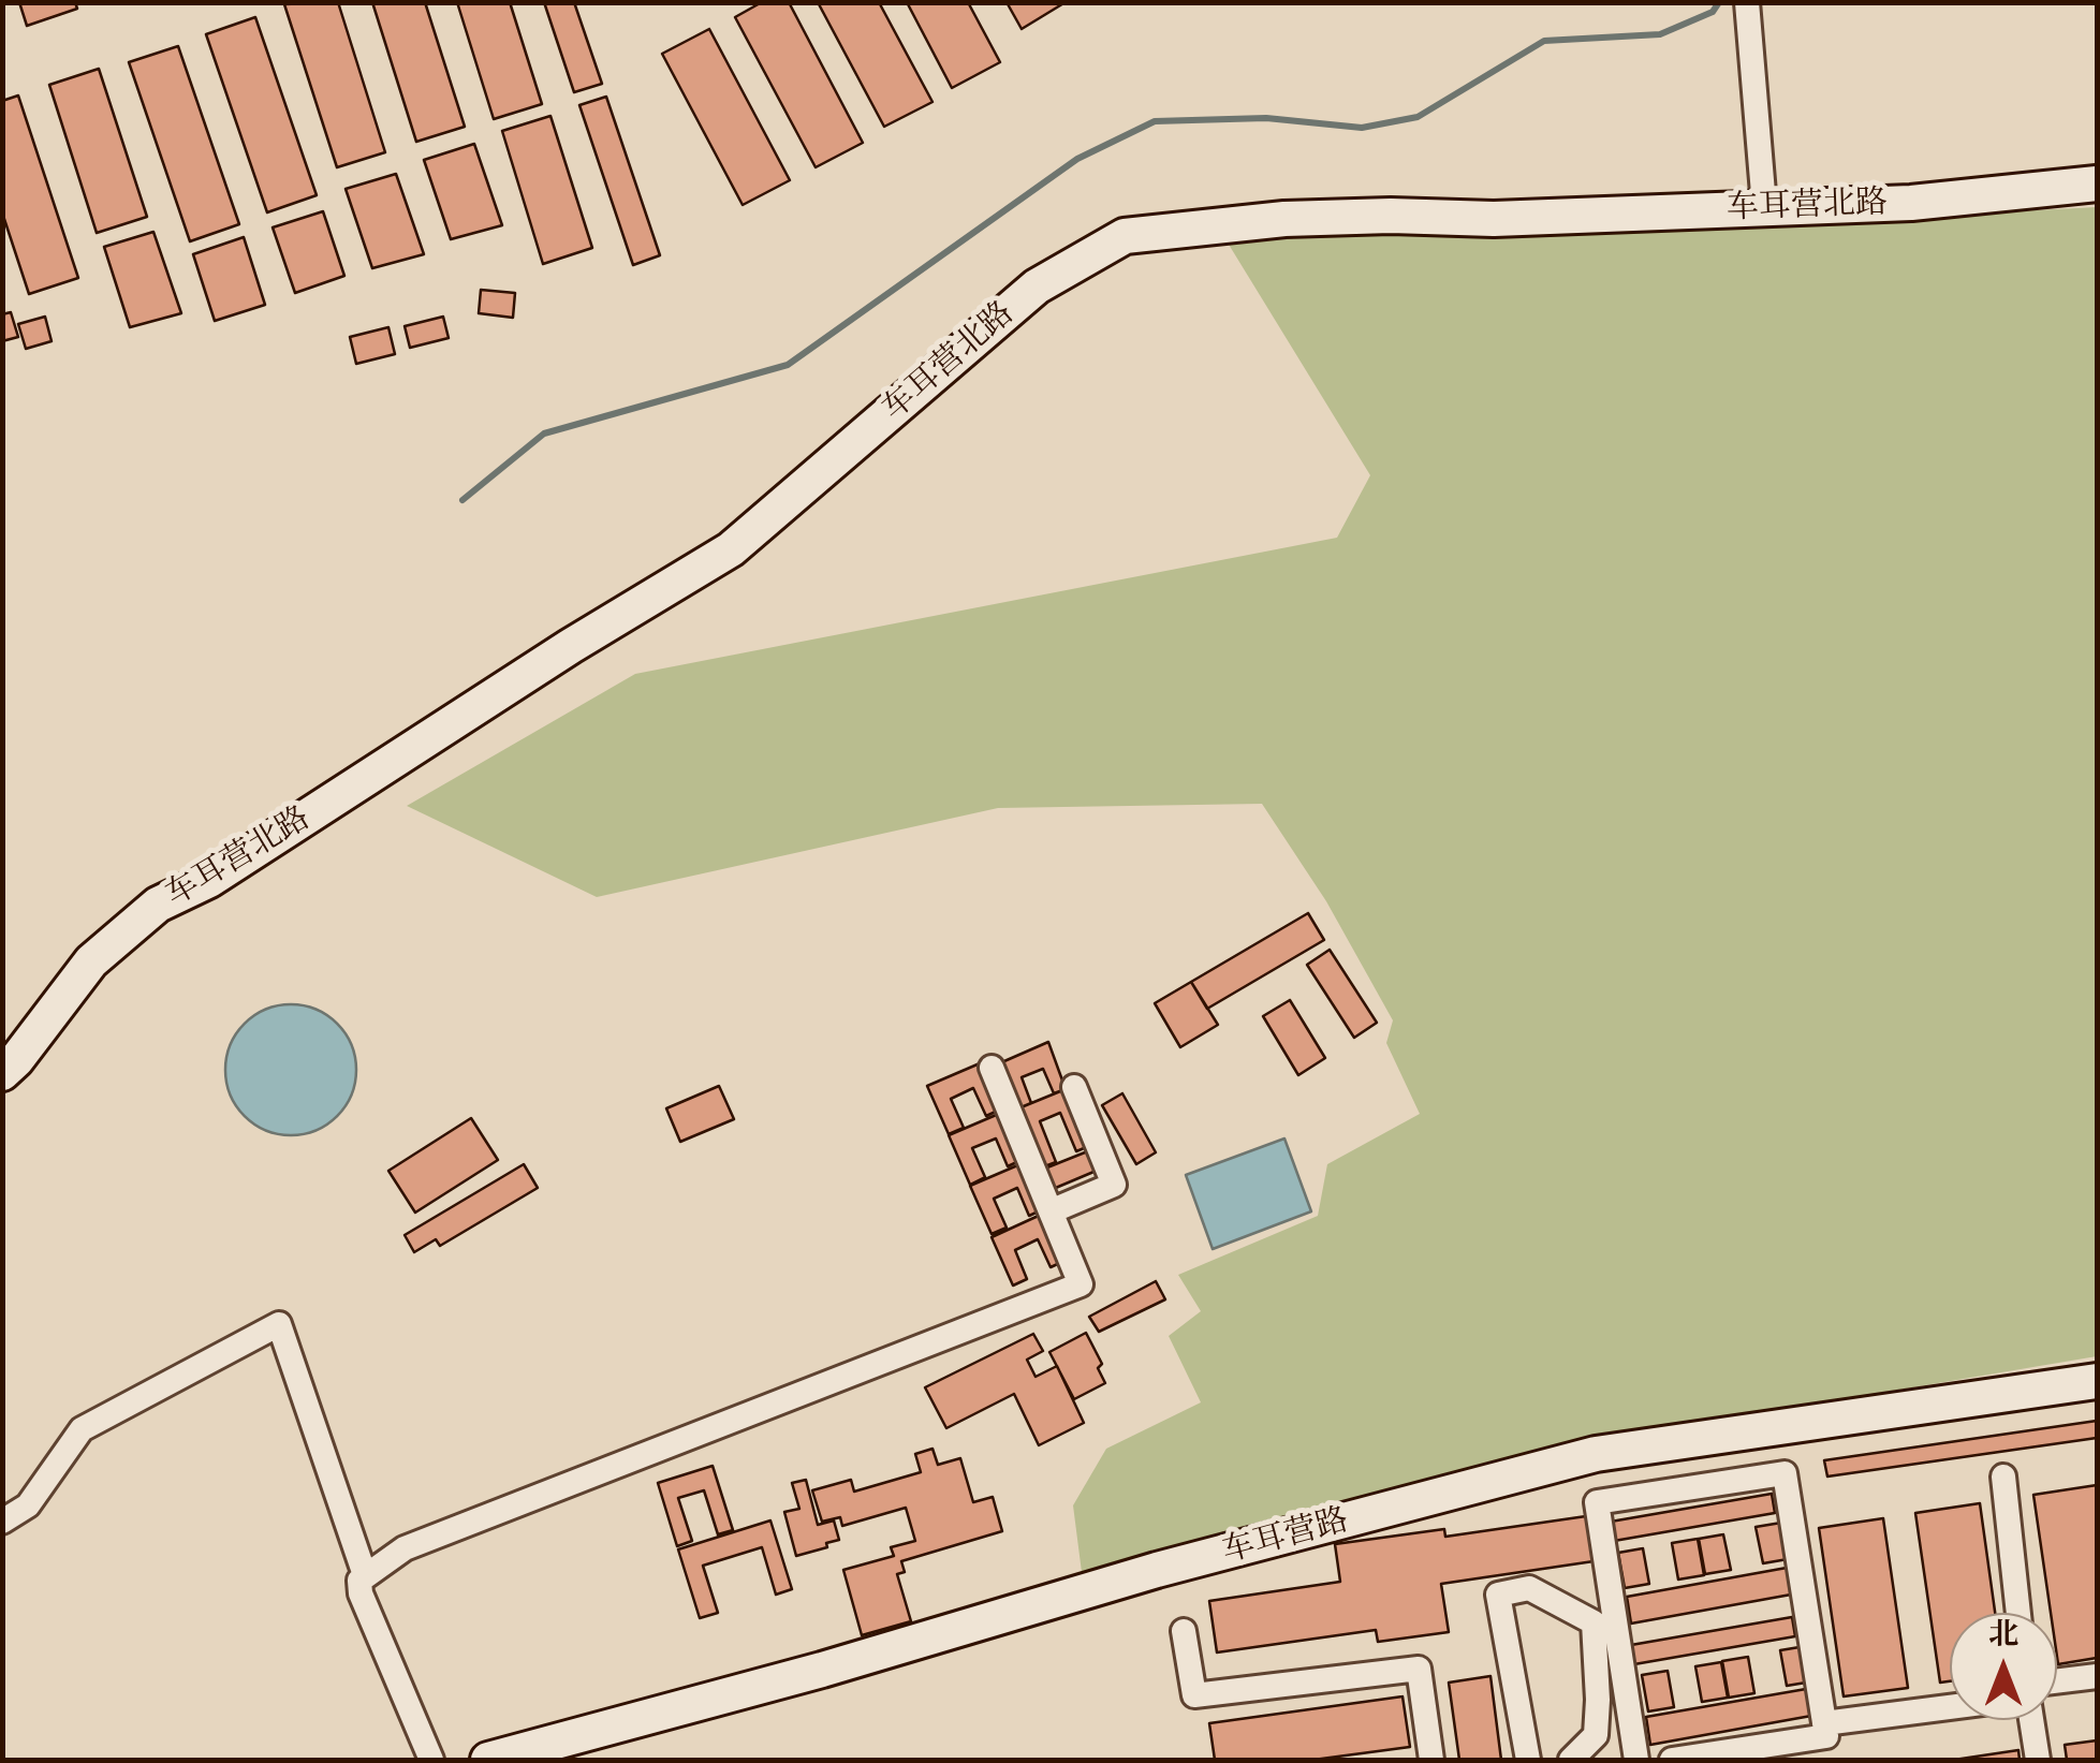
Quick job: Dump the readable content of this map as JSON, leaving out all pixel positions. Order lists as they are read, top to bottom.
{
  "streets": {
    "street": ["车耳营北路", "车耳营路"]
  },
  "north": "top"
}
